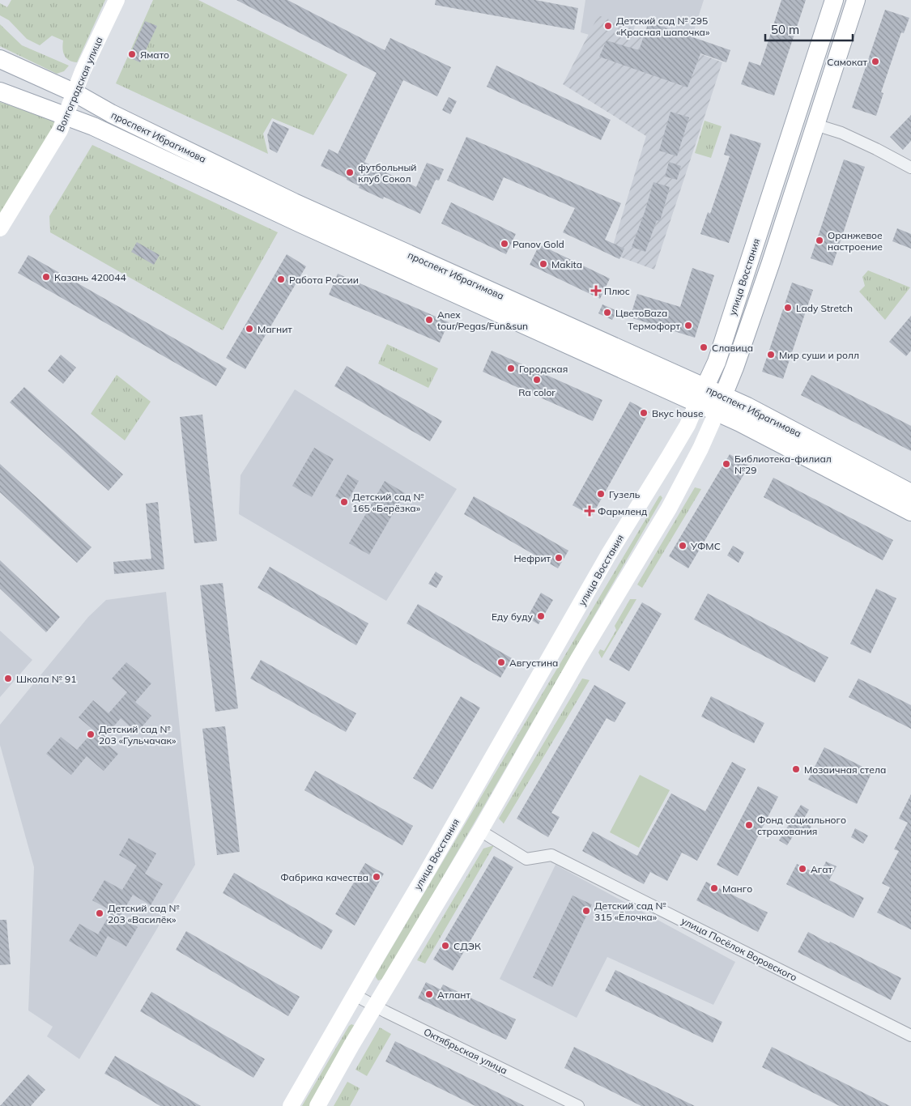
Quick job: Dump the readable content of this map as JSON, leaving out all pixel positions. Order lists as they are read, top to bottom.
{
  "streets": {
    "main road": ["Волгоградская улица", "проспект Ибрагимова", "улица Восстания"],
    "street": ["улица Посёлок Воровского", "Октябрьская улица"]
  },
  "crossings": [
    ["Волгоградская улица", "проспект Ибрагимова"],
    ["проспект Ибрагимова", "улица Восстания"],
    ["улица Восстания", "улица Посёлок Воровского"],
    ["улица Восстания", "Октябрьская улица"]
  ],
  "places": {
    "other": [
      "Детский сад № 295 «Красная шапочка»",
      "Ямато",
      "Самокат",
      "футбольный клуб Сокол",
      "Оранжевое настроение",
      "Panov Gold",
      "Makita",
      "Казань 420044",
      "Работа России",
      "Lady Stretch",
      "ЦветоBaza",
      "Anex tour/Pegas/Fun&sun",
      "Термофорт",
      "Магнит",
      "Славица",
      "Мир суши и ролл",
      "Городская",
      "Ra color",
      "Вкус house",
      "Библиотека-филиал №29",
      "Гузель",
      "Детский сад № 165 «Берёзка»",
      "УФМС",
      "Нефрит",
      "Еду буду",
      "Августина",
      "Школа № 91",
      "Детский сад № 203 «Гульчачак»",
      "Мозаичная стела",
      "Фонд социального страхования",
      "Агат",
      "Фабрика качества",
      "Манго",
      "Детский сад № 315 «Ёлочка»",
      "Детский сад № 203 «Василёк»",
      "СДЭК",
      "Атлант"
    ],
    "health": ["Плюс", "Фармленд"]
  },
  "scale_bar": "50 m"
}
